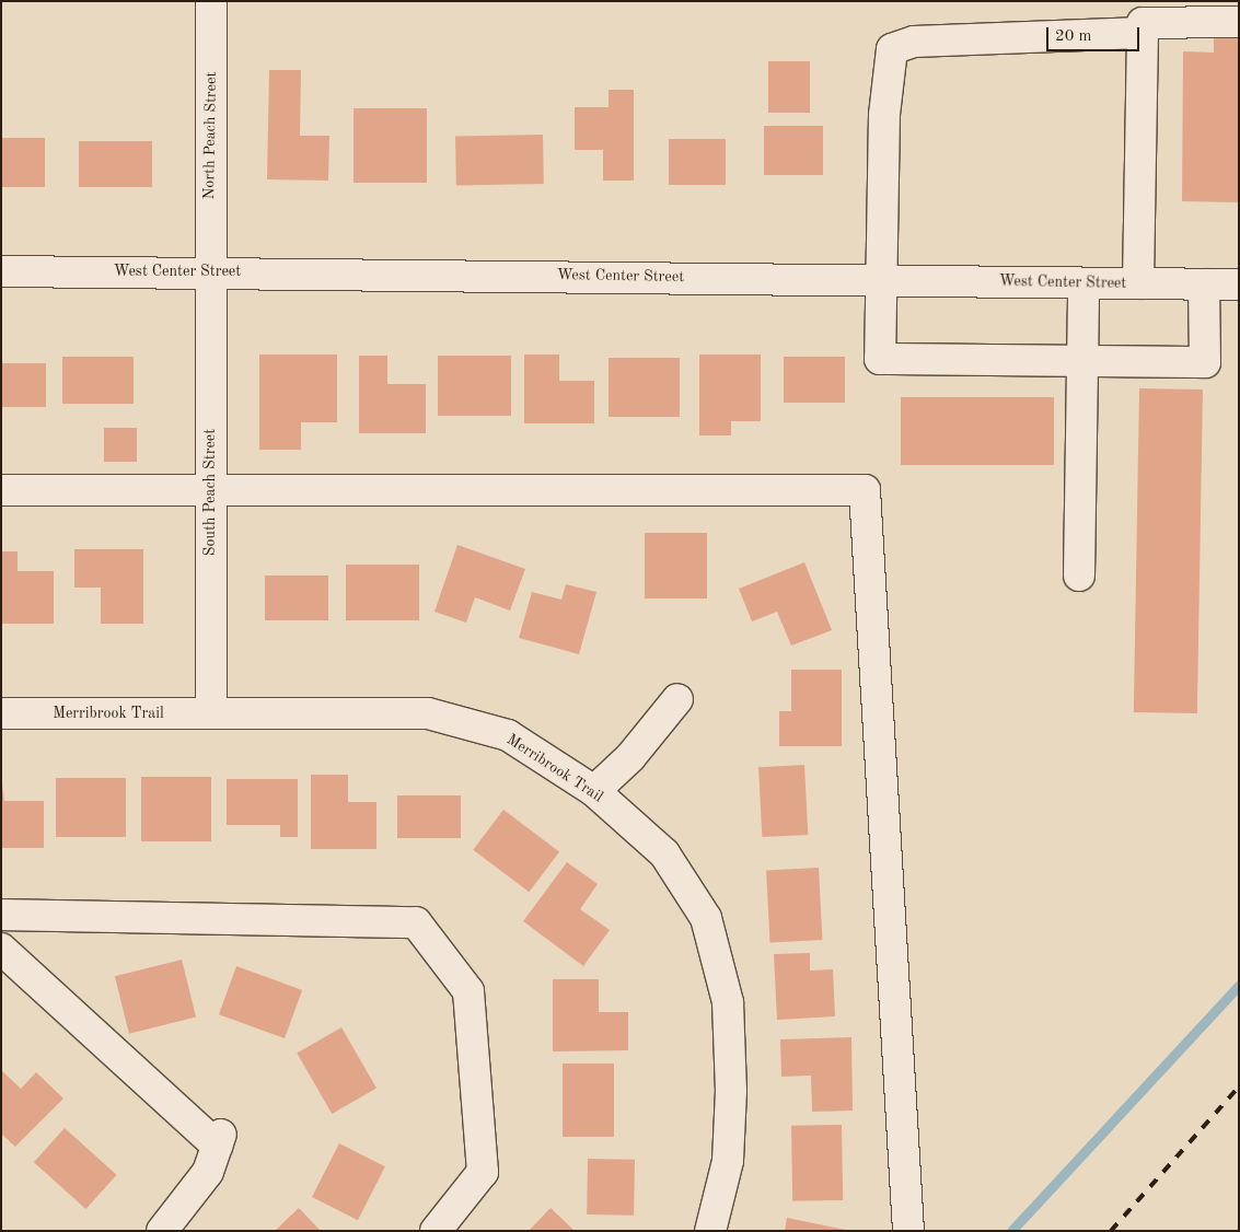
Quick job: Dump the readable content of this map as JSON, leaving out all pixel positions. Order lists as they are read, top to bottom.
{
  "streets": {
    "street": [
      "North Peach Street",
      "West Center Street",
      "South Peach Street",
      "Merribrook Trail"
    ]
  },
  "crossings": [
    ["North Peach Street", "West Center Street"],
    ["North Peach Street", "South Peach Street"],
    ["West Center Street", "South Peach Street"],
    ["South Peach Street", "Merribrook Trail"]
  ],
  "scale_bar": "20 m"
}
